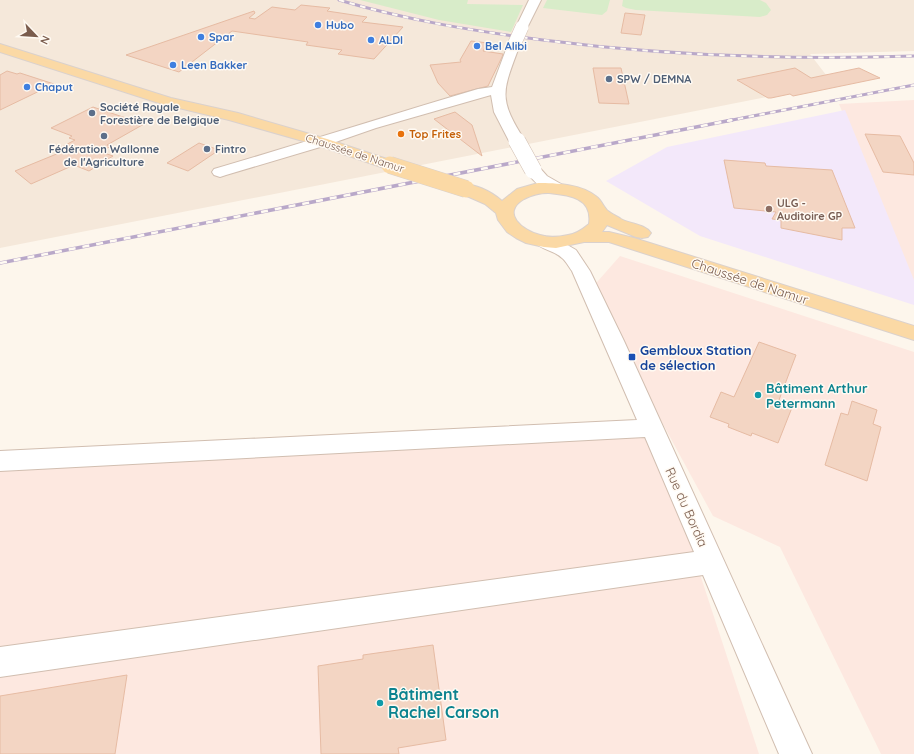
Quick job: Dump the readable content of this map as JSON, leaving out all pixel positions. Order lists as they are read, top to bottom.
{
  "streets": {
    "main road": ["Chaussée de Namur"],
    "street": ["Rue du Bordia"]
  },
  "crossings": [
    ["Chaussée de Namur", "Rue du Bordia"]
  ],
  "places": {
    "other": [
      "Hubo",
      "Spar",
      "ALDI",
      "Bel Alibi",
      "Leen Bakker",
      "SPW / DEMNA",
      "Chaput",
      "Société Royale Forestière de Belgique",
      "Top Frites",
      "Fédération Wallonne de l'Agriculture",
      "Fintro",
      "ULG - Auditoire GP",
      "Bâtiment Arthur Petermann",
      "Bâtiment Rachel Carson"
    ],
    "transit": ["Gembloux Station de sélection"]
  },
  "north": "bottom right"
}
